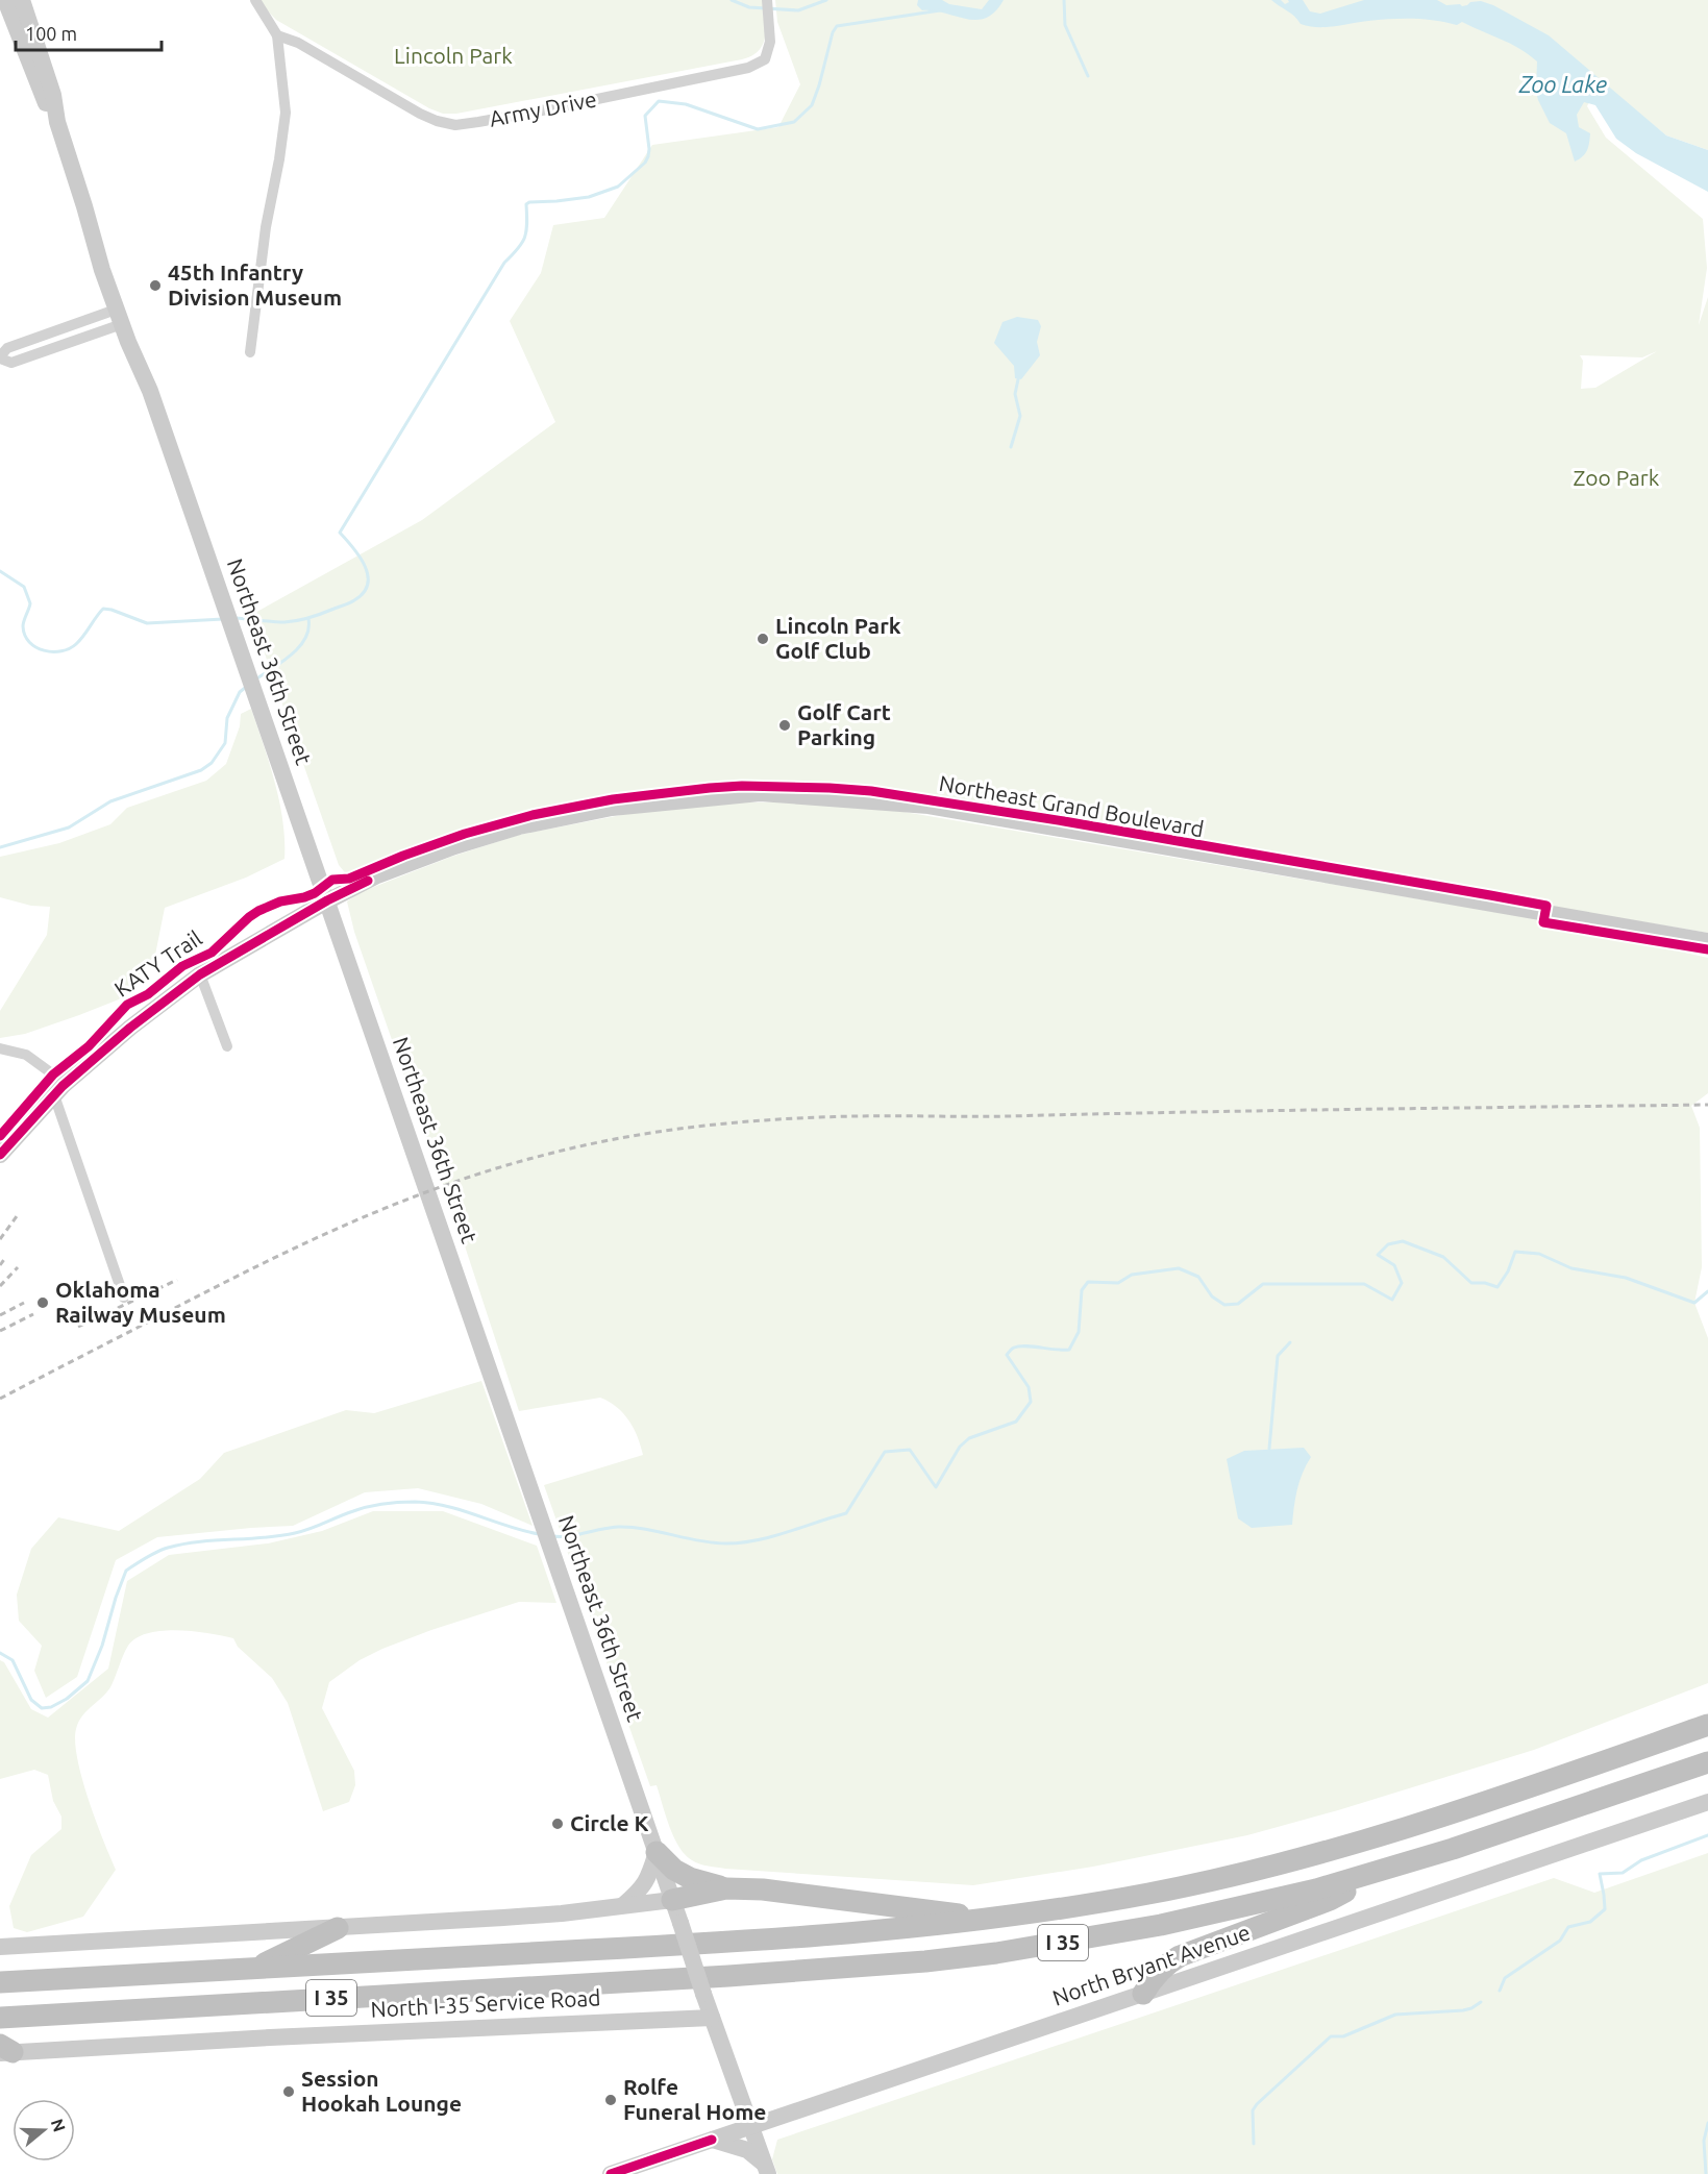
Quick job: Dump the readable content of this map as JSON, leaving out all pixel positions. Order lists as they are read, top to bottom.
{
  "streets": {
    "highway": ["I 35"],
    "main road": [
      "Northeast 36th Street",
      "Northeast Grand Boulevard",
      "North Bryant Avenue",
      "North I-35 Service Road"
    ],
    "street": ["Army Drive"],
    "cycle path": ["KATY Trail"]
  },
  "crossings": [
    ["Northeast 36th Street", "Northeast Grand Boulevard"],
    ["Northeast 36th Street", "North Bryant Avenue"],
    ["Northeast 36th Street", "North I-35 Service Road"]
  ],
  "water": ["Zoo Lake"],
  "parks": ["Lincoln Park", "Zoo Park"],
  "places": [
    "45th Infantry Division Museum",
    "Lincoln Park Golf Club",
    "Golf Cart Parking",
    "Oklahoma Railway Museum",
    "Circle K",
    "Session Hookah Lounge",
    "Rolfe Funeral Home"
  ],
  "scale_bar": "100 m",
  "north": "right"
}
